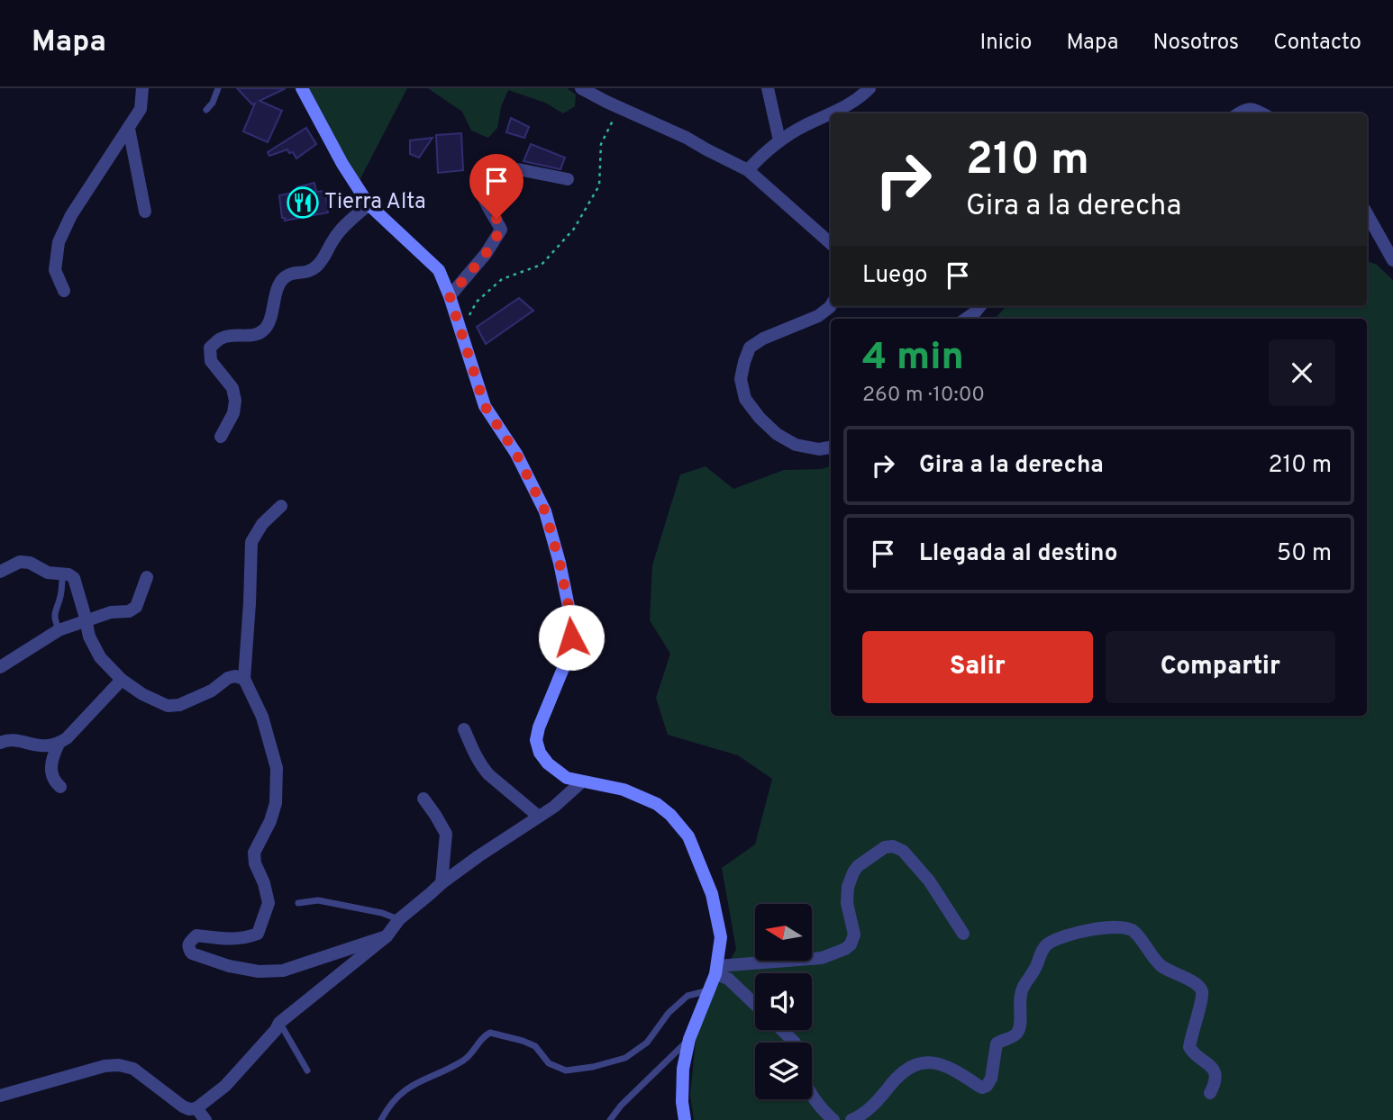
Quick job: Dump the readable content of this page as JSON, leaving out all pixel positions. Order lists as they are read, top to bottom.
{
  "places": {
    "restaurant": ["Tierra Alta"]
  },
  "north": "left",
  "page": {
    "header": "Mapa",
    "nav": [
      "Inicio",
      "Mapa",
      "Nosotros",
      "Contacto"
    ],
    "turn": ["210 m", "Gira a la derecha"],
    "then": "Luego",
    "heading": ["4 min", "260 m · 10:00"],
    "list": [
      {
        "name": "Gira a la derecha",
        "value": "210 m"
      },
      {
        "name": "Llegada al destino",
        "value": "50 m"
      }
    ],
    "buttons": ["Salir", "Compartir"]
  }
}
